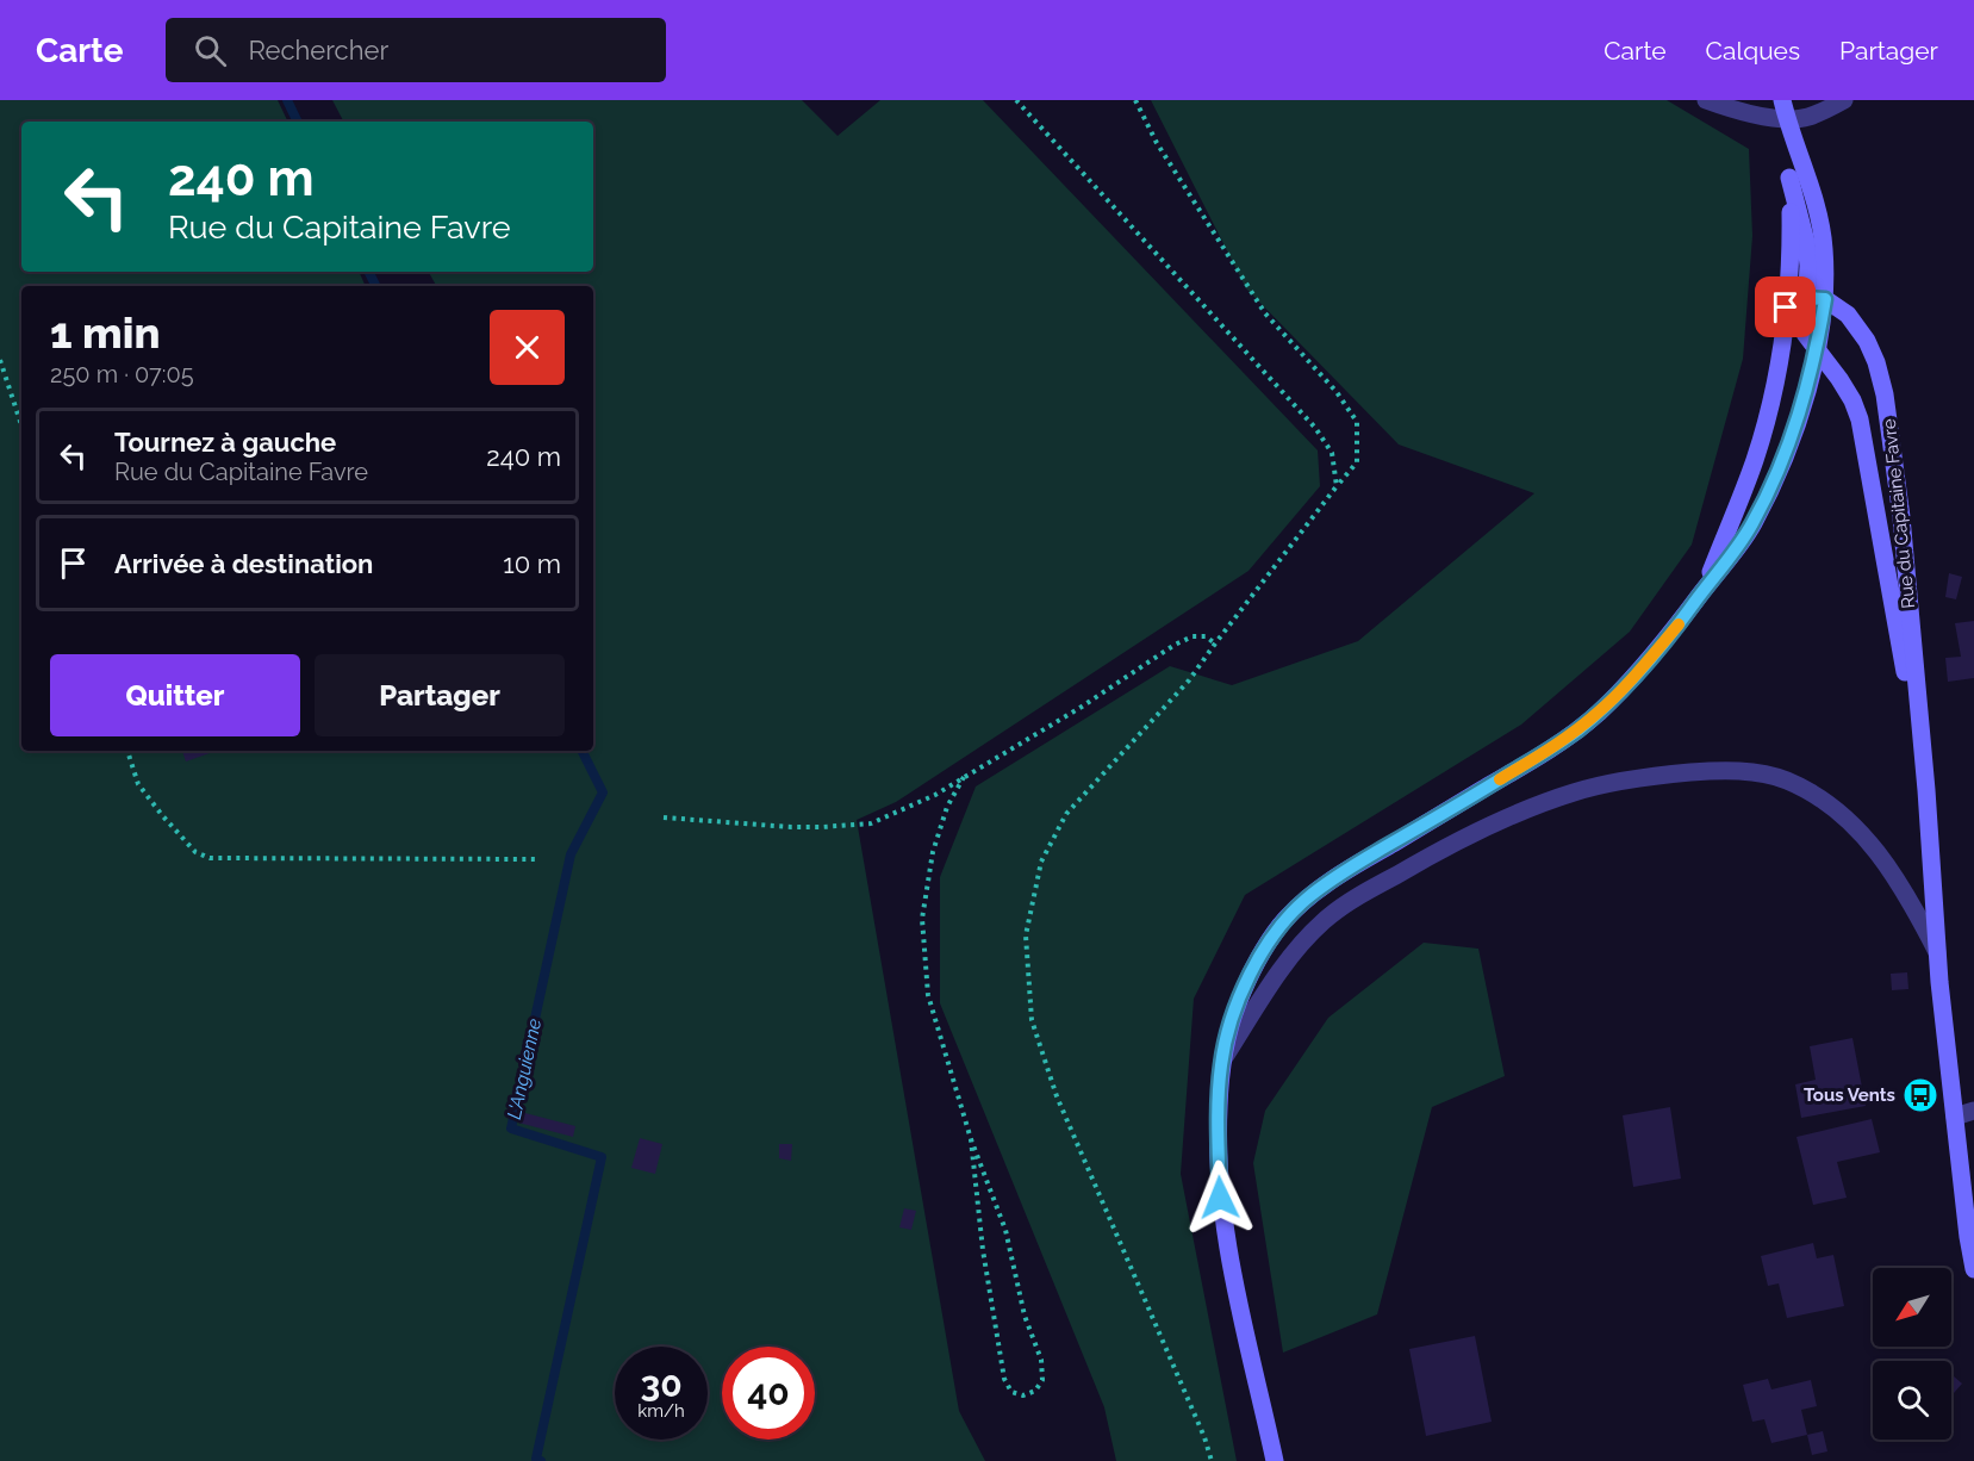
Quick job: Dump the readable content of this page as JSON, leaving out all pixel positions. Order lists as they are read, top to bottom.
{
  "streets": {
    "street": ["Rue du Capitaine Favre"]
  },
  "water": ["L'Anguienne"],
  "places": {
    "bus stop": ["Tous Vents"]
  },
  "north": "bottom left",
  "page": {
    "header": "Carte",
    "search": "Rechercher",
    "nav": ["Carte", "Calques", "Partager"],
    "turn": ["240 m", "Rue du Capitaine Favre"],
    "heading": ["1 min", "250 m · 07:05"],
    "list": [
      {
        "name": "Tournez à gauche",
        "note": "Rue du Capitaine Favre",
        "value": "240 m"
      },
      {
        "name": "Arrivée à destination",
        "value": "10 m"
      }
    ],
    "buttons": ["Quitter", "Partager"],
    "speed": "30 km/h",
    "limit": "40"
  }
}
